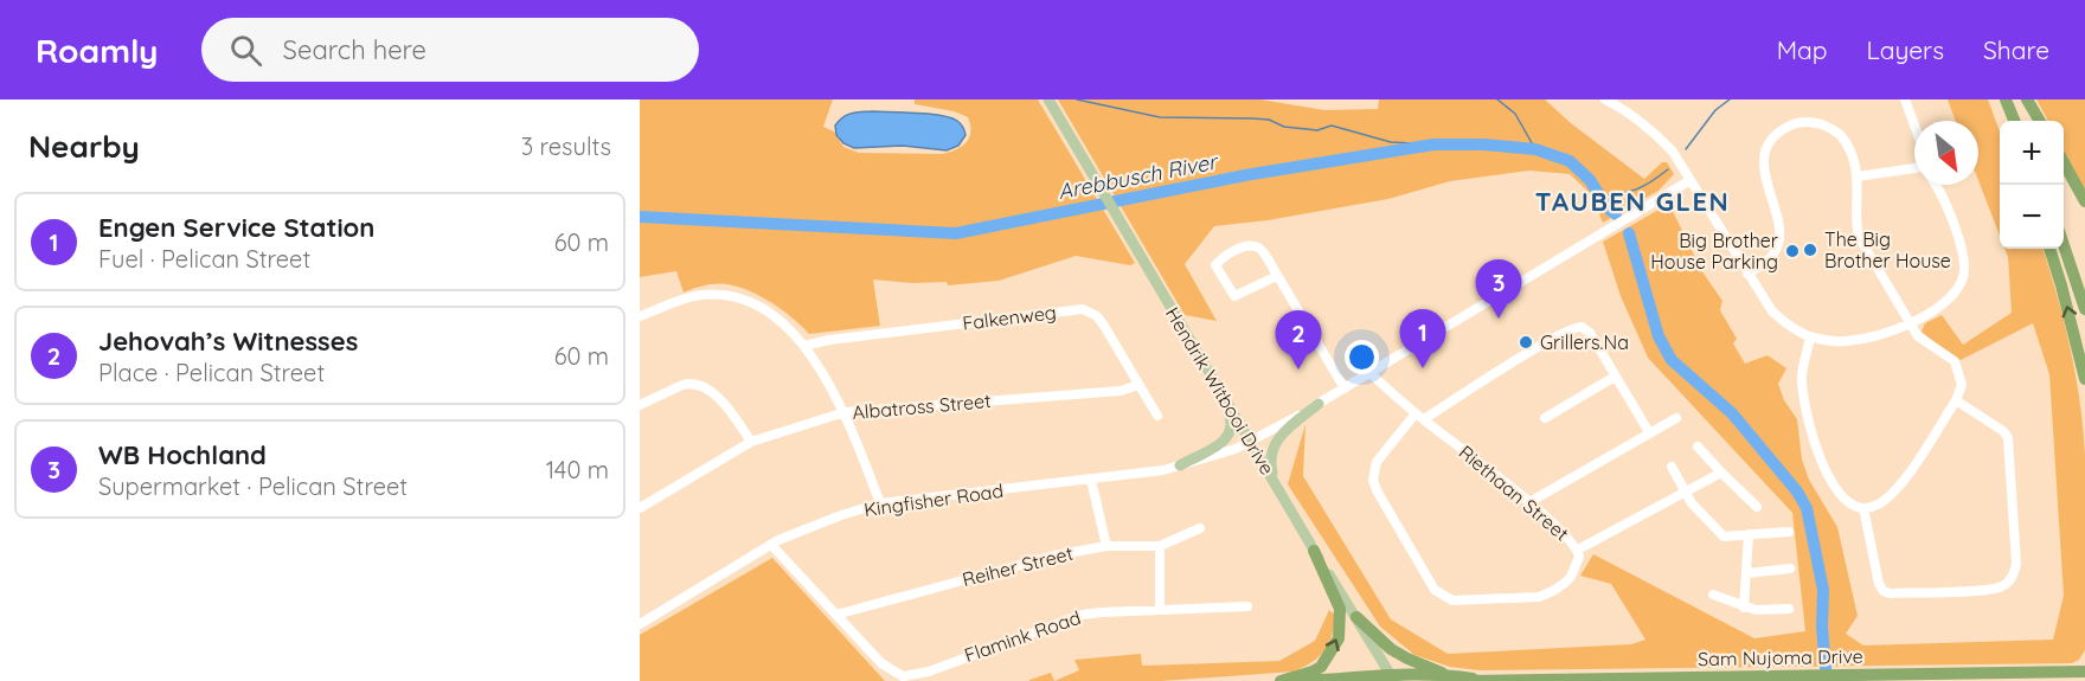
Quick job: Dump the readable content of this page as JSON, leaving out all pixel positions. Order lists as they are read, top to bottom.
{
  "streets": {
    "highway": ["Sam Nujoma Drive"],
    "main road": ["Hendrik Witbooi Drive"],
    "street": [
      "Falkenweg",
      "Albatross Street",
      "Riethaan Street",
      "Kingfisher Road",
      "Reiher Street",
      "Flamink Road"
    ]
  },
  "crossings": [
    ["Falkenweg", "Albatross Street"],
    ["Hendrik Witbooi Drive", "Kingfisher Road"],
    ["Hendrik Witbooi Drive", "Sam Nujoma Drive"],
    ["Riethaan Street", "Kingfisher Road"],
    ["Kingfisher Road", "Flamink Road"],
    ["Reiher Street", "Flamink Road"]
  ],
  "districts": ["TAUBEN GLEN"],
  "water": ["Arebbusch River"],
  "places": ["The Big Brother House", "Big Brother House Parking", "Grillers.Na"],
  "north": "bottom right",
  "page": {
    "header": "Roamly",
    "search": "Search here",
    "nav": ["Map", "Layers", "Share"],
    "heading": ["Nearby", "3 results"],
    "map_buttons": ["+", "−"],
    "list": [
      {
        "mark": "1",
        "name": "Engen Service Station",
        "note": "Fuel · Pelican Street",
        "value": "60 m"
      },
      {
        "mark": "2",
        "name": "Jehovah’s Witnesses",
        "note": "Place · Pelican Street",
        "value": "60 m"
      },
      {
        "mark": "3",
        "name": "WB Hochland",
        "note": "Supermarket · Pelican Street",
        "value": "140 m"
      }
    ],
    "pins": ["3", "1", "2"]
  }
}
